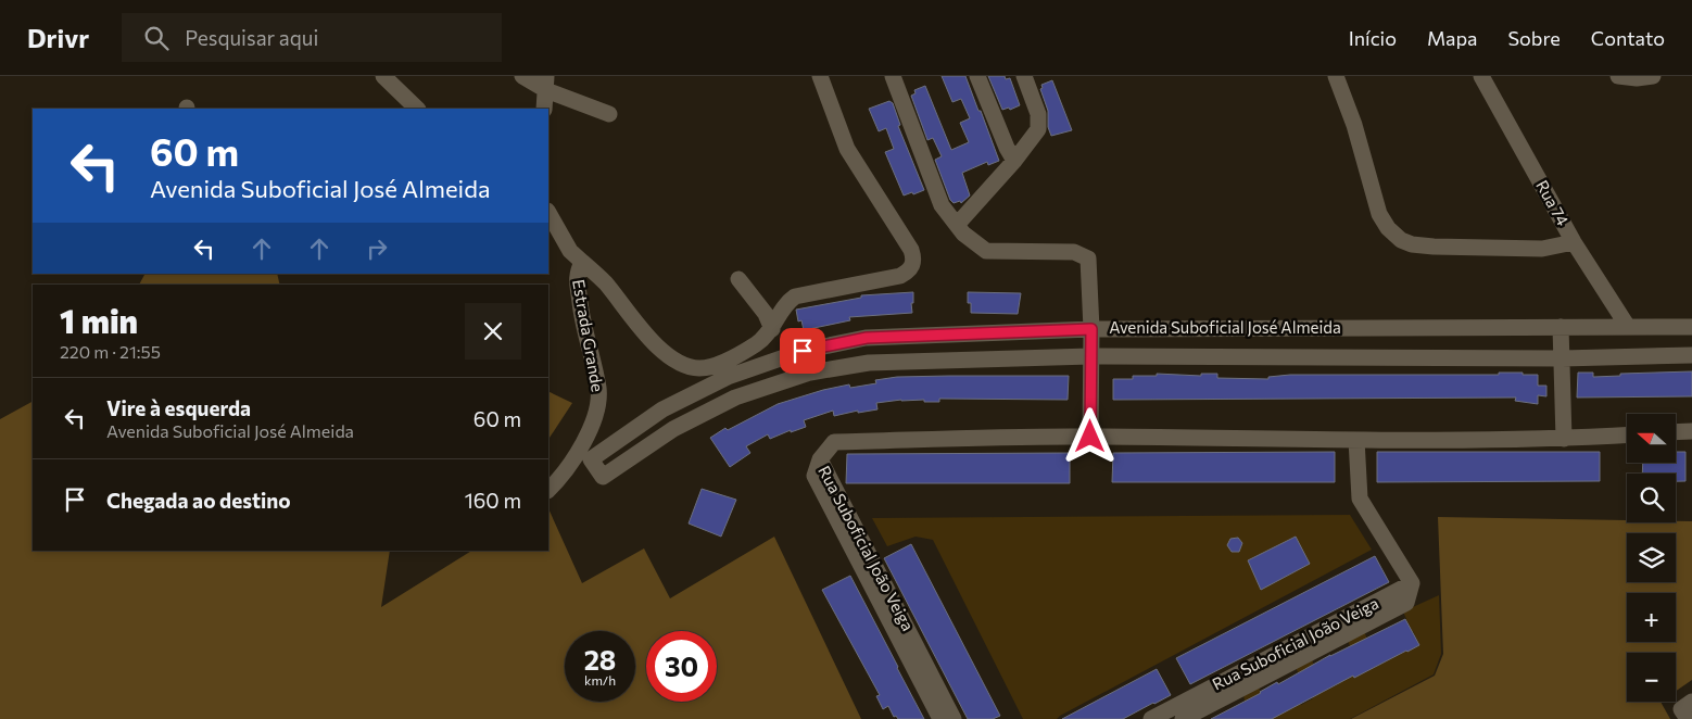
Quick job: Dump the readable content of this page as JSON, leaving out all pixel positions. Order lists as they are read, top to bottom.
{
  "streets": {
    "street": [
      "Rua 74",
      "Avenida Suboficial José Almeida",
      "Estrada Grande",
      "Rua Suboficial João Veiga"
    ]
  },
  "crossings": [
    ["Rua 74", "Avenida Suboficial José Almeida"]
  ],
  "north": "left",
  "page": {
    "header": "Drivr",
    "search": "Pesquisar aqui",
    "nav": [
      "Início",
      "Mapa",
      "Sobre",
      "Contato"
    ],
    "turn": ["60 m", "Avenida Suboficial José Almeida"],
    "heading": ["1 min", "220 m · 21:55"],
    "list": [
      {
        "name": "Vire à esquerda",
        "note": "Avenida Suboficial José Almeida",
        "value": "60 m"
      },
      {
        "name": "Chegada ao destino",
        "value": "160 m"
      }
    ],
    "map_buttons": ["+", "−"],
    "speed": "28 km/h",
    "limit": "30"
  }
}
